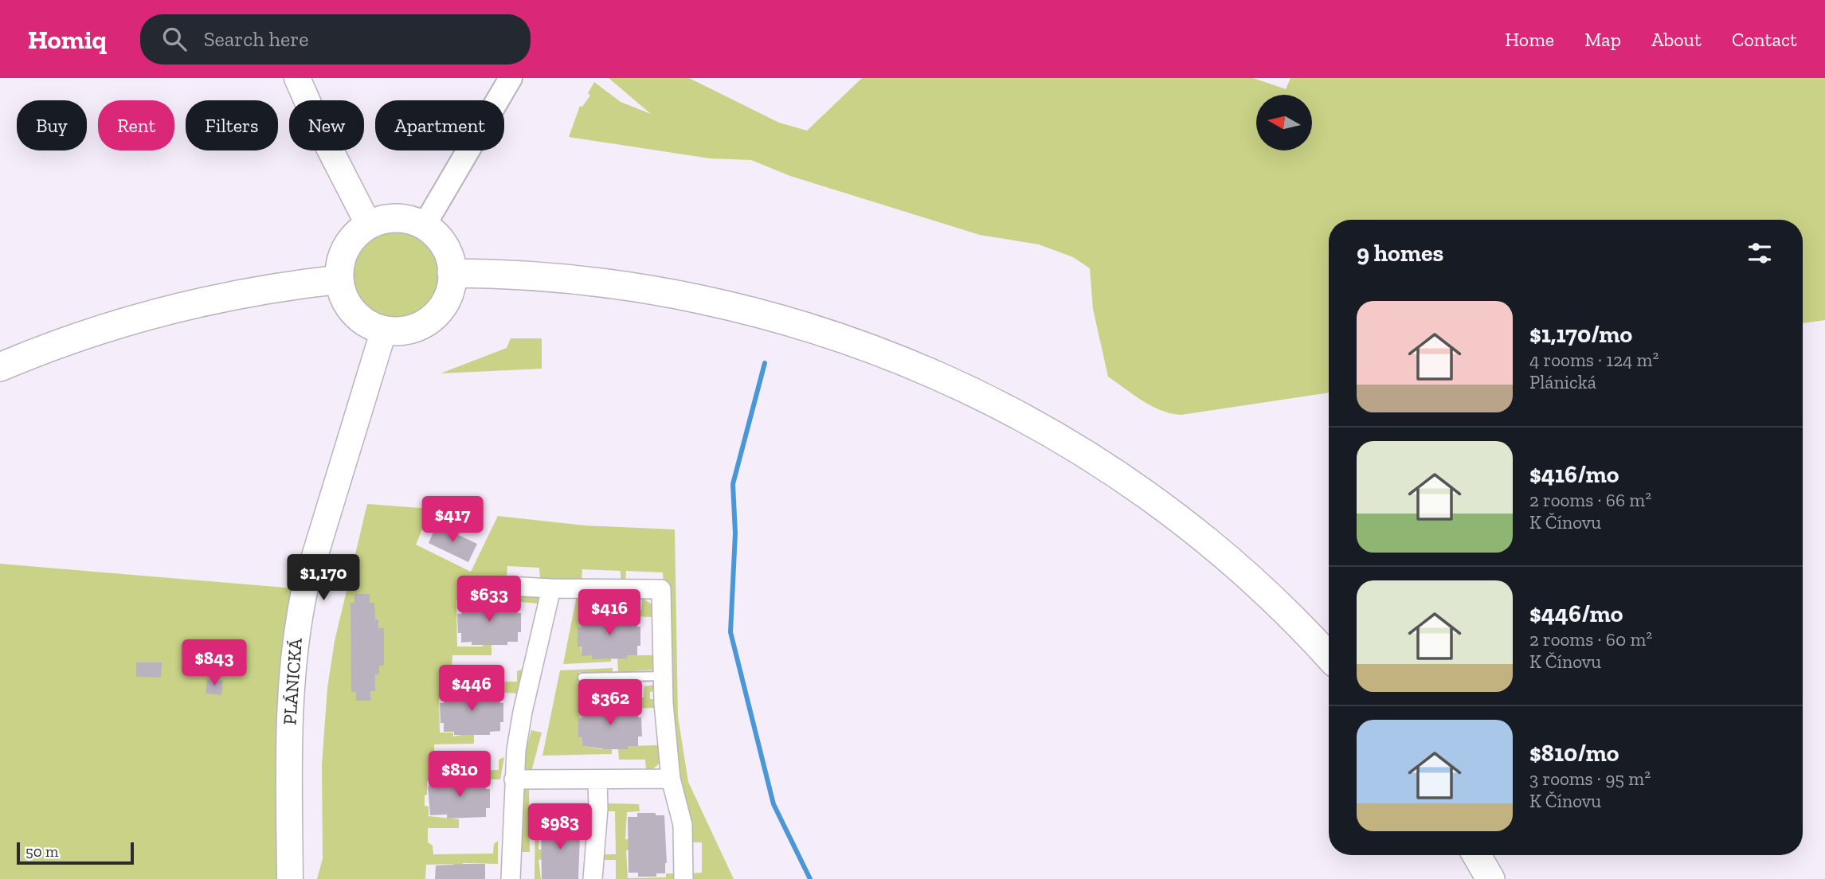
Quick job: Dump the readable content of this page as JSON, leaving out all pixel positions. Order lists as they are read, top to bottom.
{
  "streets": {
    "main road": ["PLÁNICKÁ"]
  },
  "scale_bar": "50 m",
  "north": "left",
  "page": {
    "header": "Homiq",
    "search": "Search here",
    "nav": [
      "Home",
      "Map",
      "About",
      "Contact"
    ],
    "chip": [
      "Buy",
      "Rent",
      "Filters",
      "New",
      "Apartment"
    ],
    "heading": "9 homes",
    "list": [
      {
        "name": "$1,170/mo",
        "note": "4 rooms · 124 m² · Plánická"
      },
      {
        "name": "$416/mo",
        "note": "2 rooms · 66 m² · K Čínovu"
      },
      {
        "name": "$446/mo",
        "note": "2 rooms · 60 m² · K Čínovu"
      },
      {
        "name": "$810/mo",
        "note": "3 rooms · 95 m² · K Čínovu"
      }
    ],
    "price": [
      "$417",
      "$1,170",
      "$633",
      "$416",
      "$843",
      "$446",
      "$362",
      "$810",
      "$983"
    ],
    "scale": "50 m"
  }
}
